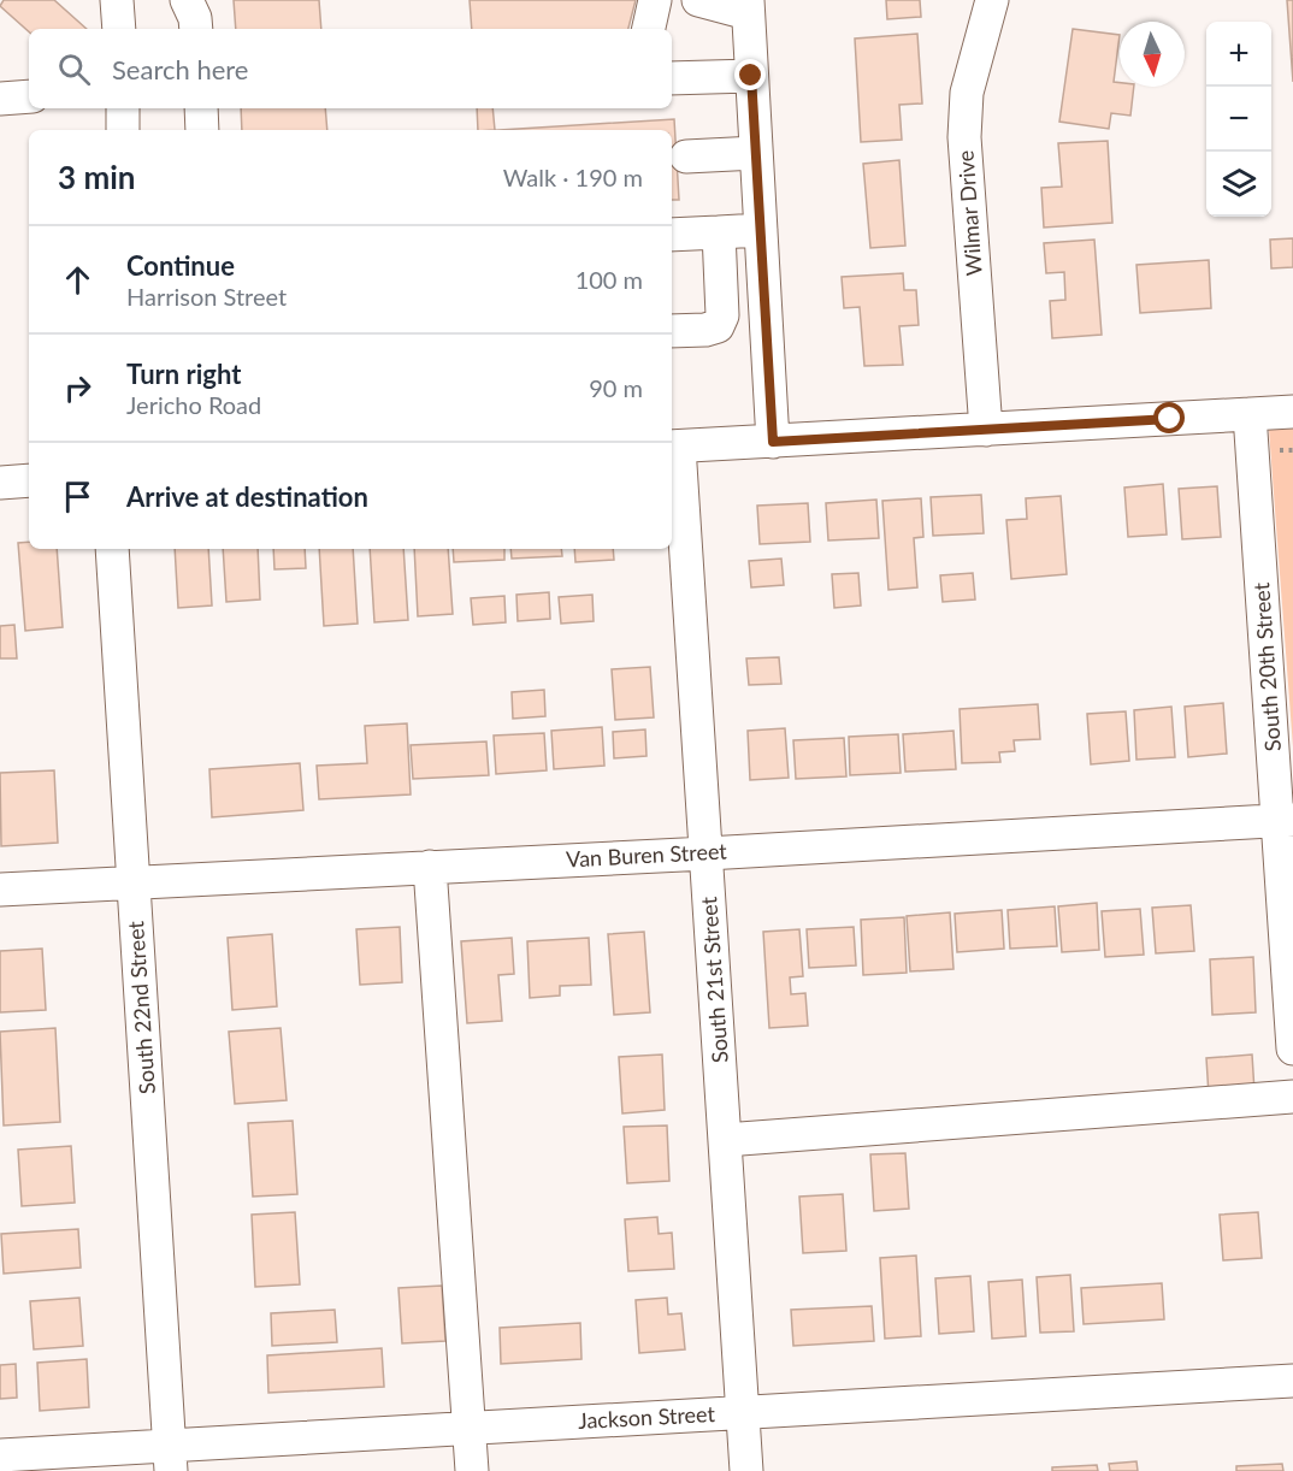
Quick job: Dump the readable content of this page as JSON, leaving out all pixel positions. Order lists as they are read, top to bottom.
{
  "streets": {
    "street": [
      "Wilmar Drive",
      "South 20th Street",
      "Van Buren Street",
      "South 21st Street",
      "South 22nd Street",
      "Jackson Street"
    ]
  },
  "crossings": [
    ["South 20th Street", "Van Buren Street"],
    ["Van Buren Street", "South 21st Street"],
    ["Van Buren Street", "South 22nd Street"],
    ["South 21st Street", "Jackson Street"],
    ["South 22nd Street", "Jackson Street"]
  ],
  "north": "bottom",
  "page": {
    "map_buttons": ["+", "−"],
    "search": "Search here",
    "heading": ["3 min", "Walk · 190 m"],
    "list": [
      ["Continue", "Harrison Street", "100 m"],
      ["Turn right", "Jericho Road", "90 m"],
      "Arrive at destination"
    ]
  }
}
